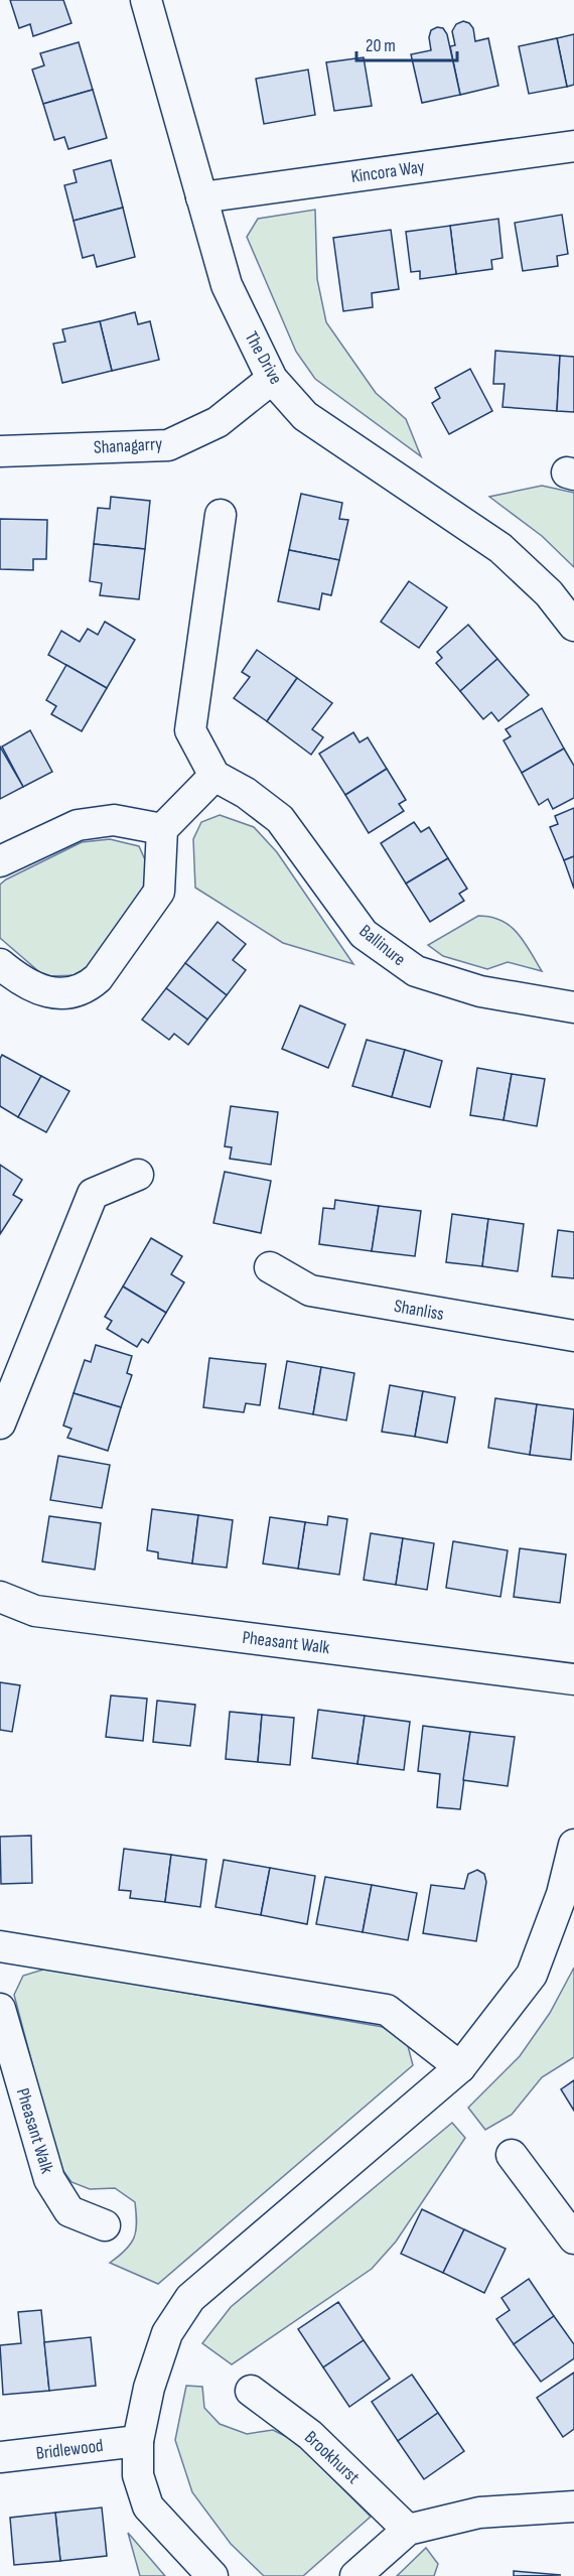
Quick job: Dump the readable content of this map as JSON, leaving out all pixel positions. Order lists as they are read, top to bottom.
{
  "streets": {
    "street": [
      "Kincora Way",
      "The Drive",
      "Shanagarry",
      "Ballinure",
      "Shanliss",
      "Pheasant Walk",
      "Bridlewood",
      "Brookhurst"
    ]
  },
  "crossings": [
    ["Kincora Way", "The Drive"],
    ["The Drive", "Shanagarry"]
  ],
  "scale_bar": "20 m"
}
